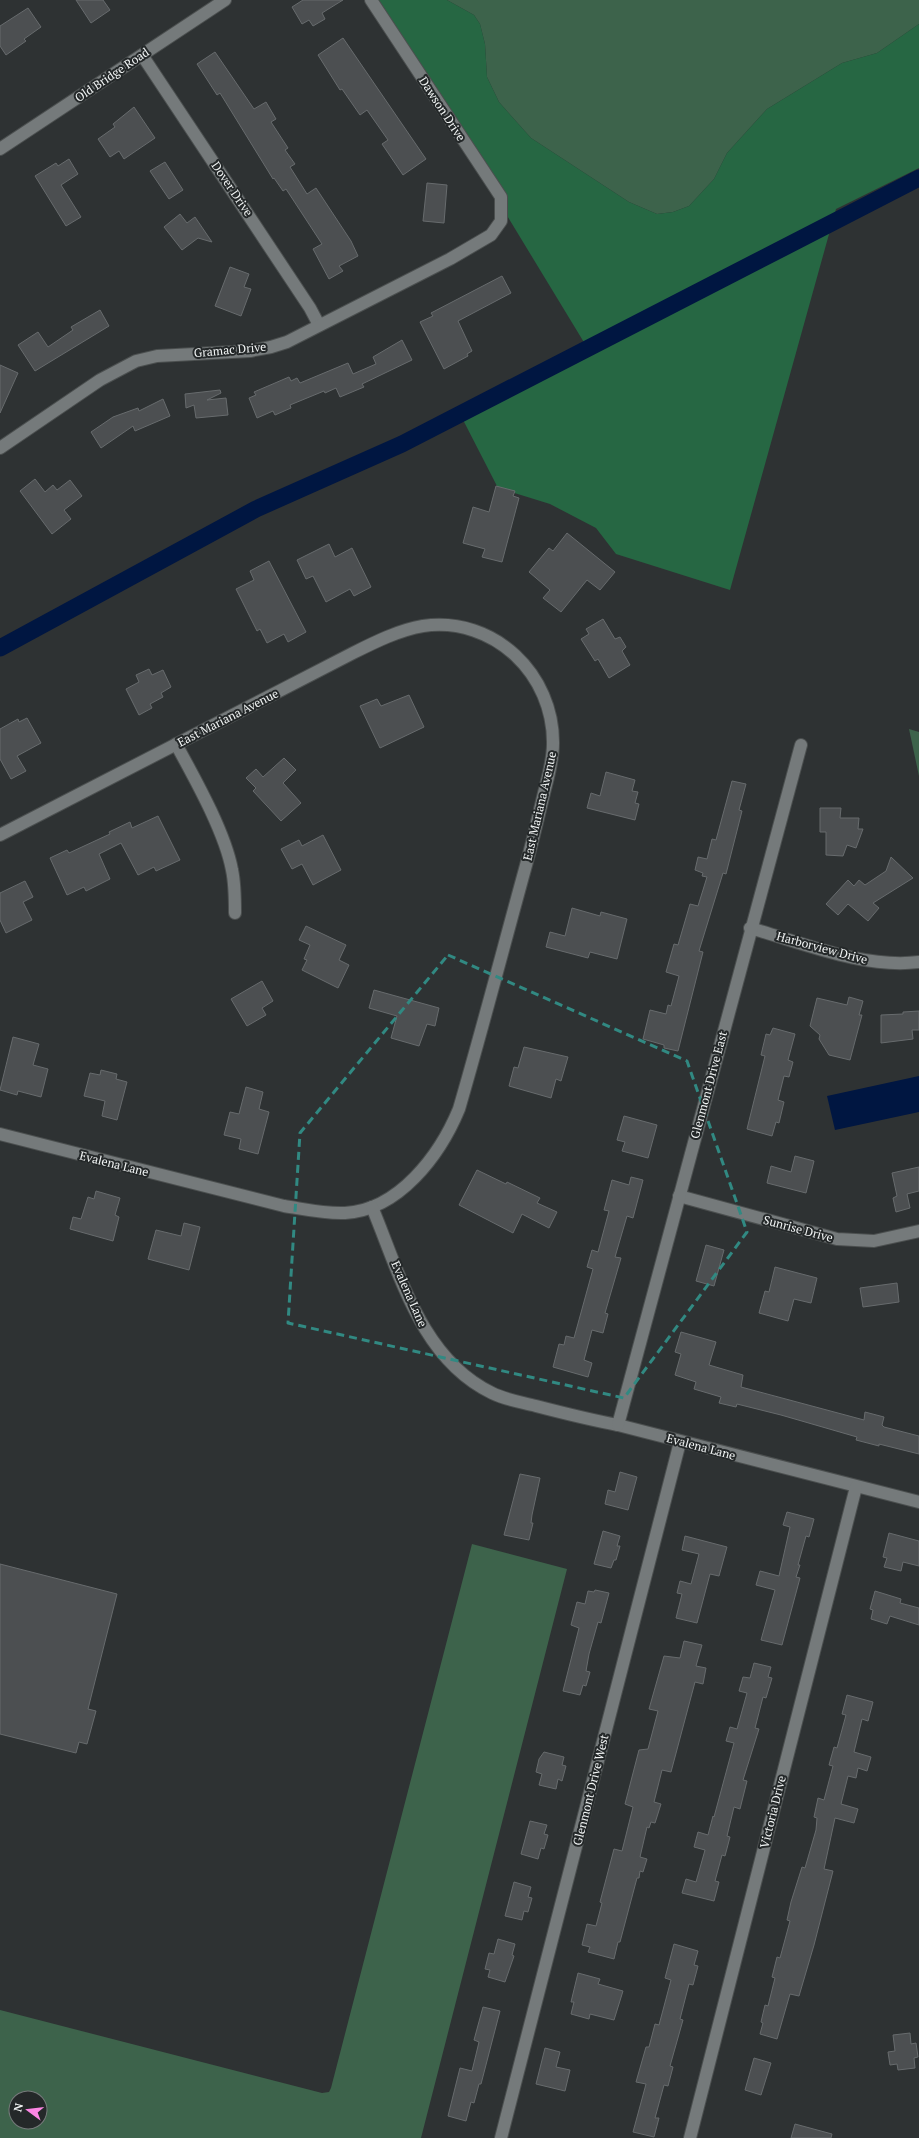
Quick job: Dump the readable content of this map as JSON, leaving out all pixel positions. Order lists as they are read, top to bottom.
{
  "streets": {
    "street": [
      "Old Bridge Road",
      "Dawson Drive",
      "Dover Drive",
      "Gramac Drive",
      "East Mariana Avenue",
      "Harborview Drive",
      "Glenmont Drive East",
      "Evalena Lane",
      "Sunrise Drive",
      "Glenmont Drive West",
      "Victoria Drive"
    ]
  },
  "crossings": [
    ["Old Bridge Road", "Dover Drive"],
    ["Dawson Drive", "Gramac Drive"],
    ["Dover Drive", "Gramac Drive"],
    ["East Mariana Avenue", "Evalena Lane"],
    ["Harborview Drive", "Glenmont Drive East"],
    ["Glenmont Drive East", "Evalena Lane"],
    ["Glenmont Drive East", "Sunrise Drive"],
    ["Evalena Lane", "Glenmont Drive West"],
    ["Evalena Lane", "Victoria Drive"]
  ],
  "north": "left"
}
